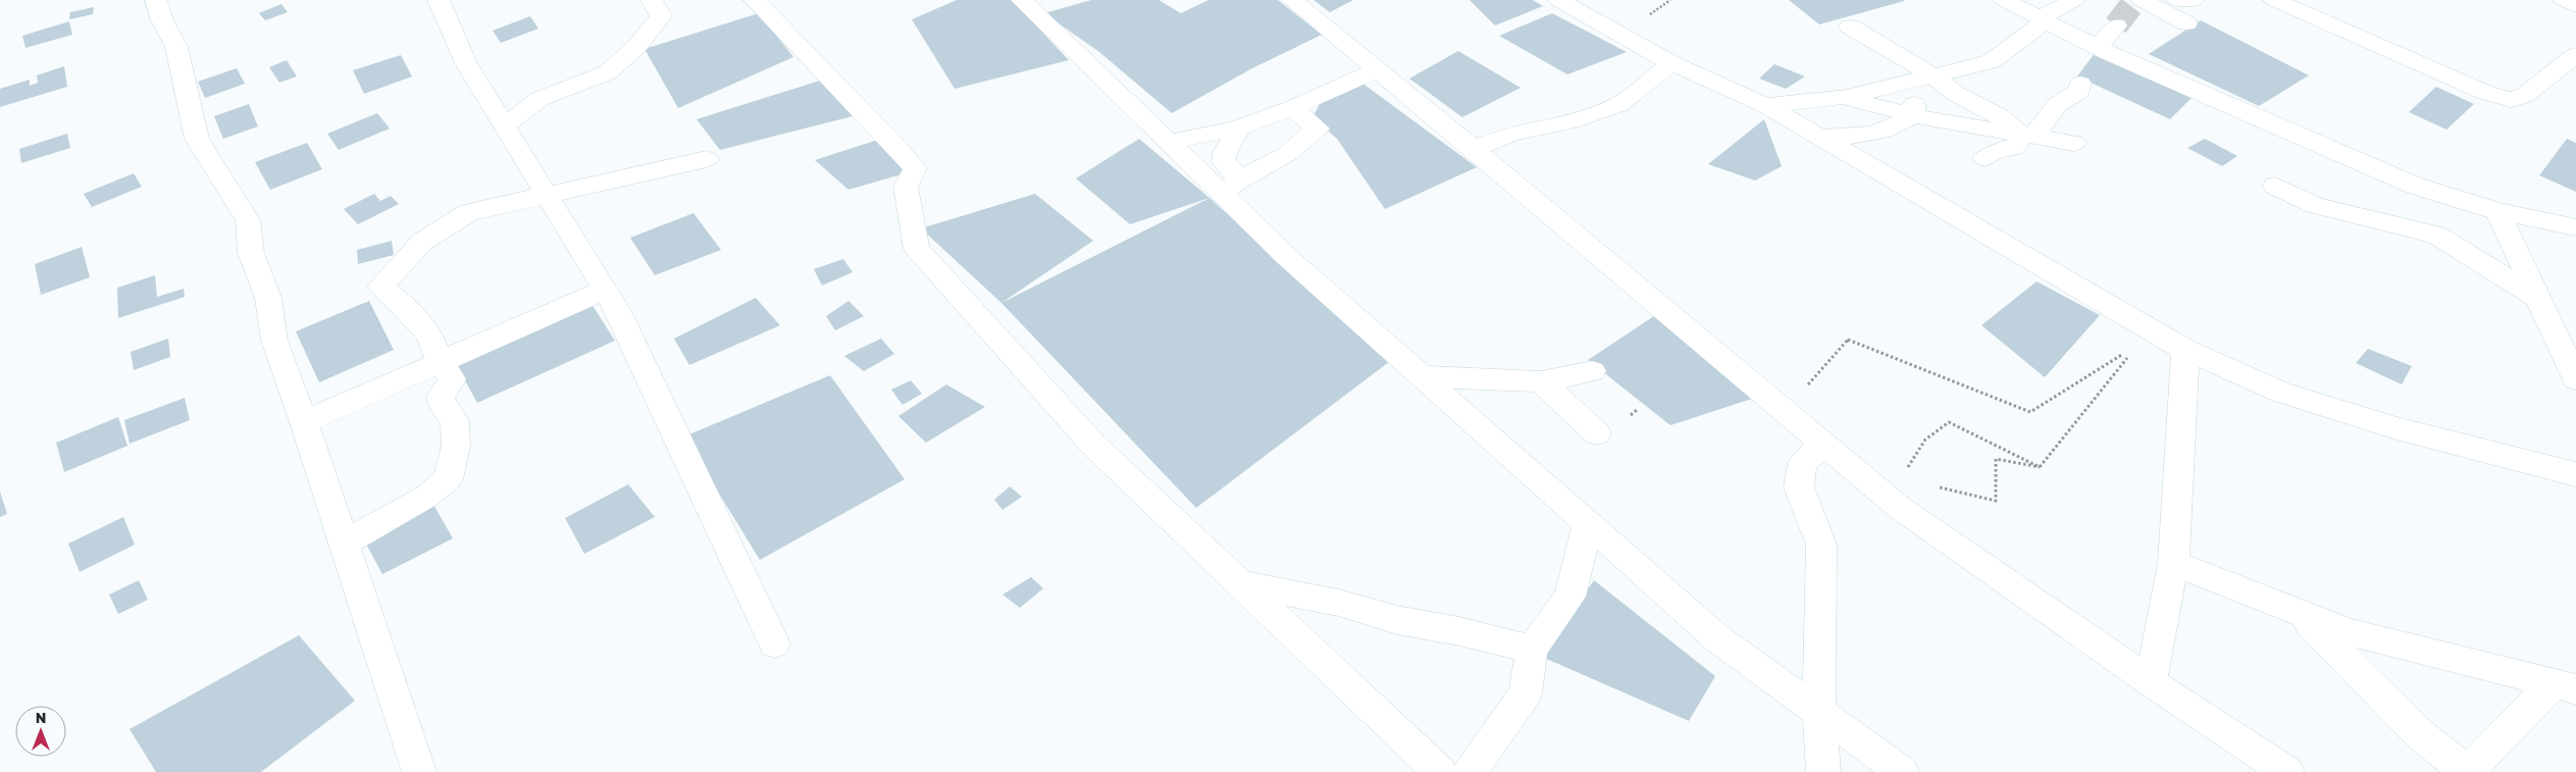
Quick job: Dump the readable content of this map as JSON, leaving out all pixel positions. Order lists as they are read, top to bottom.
{
  "north": "top"
}
